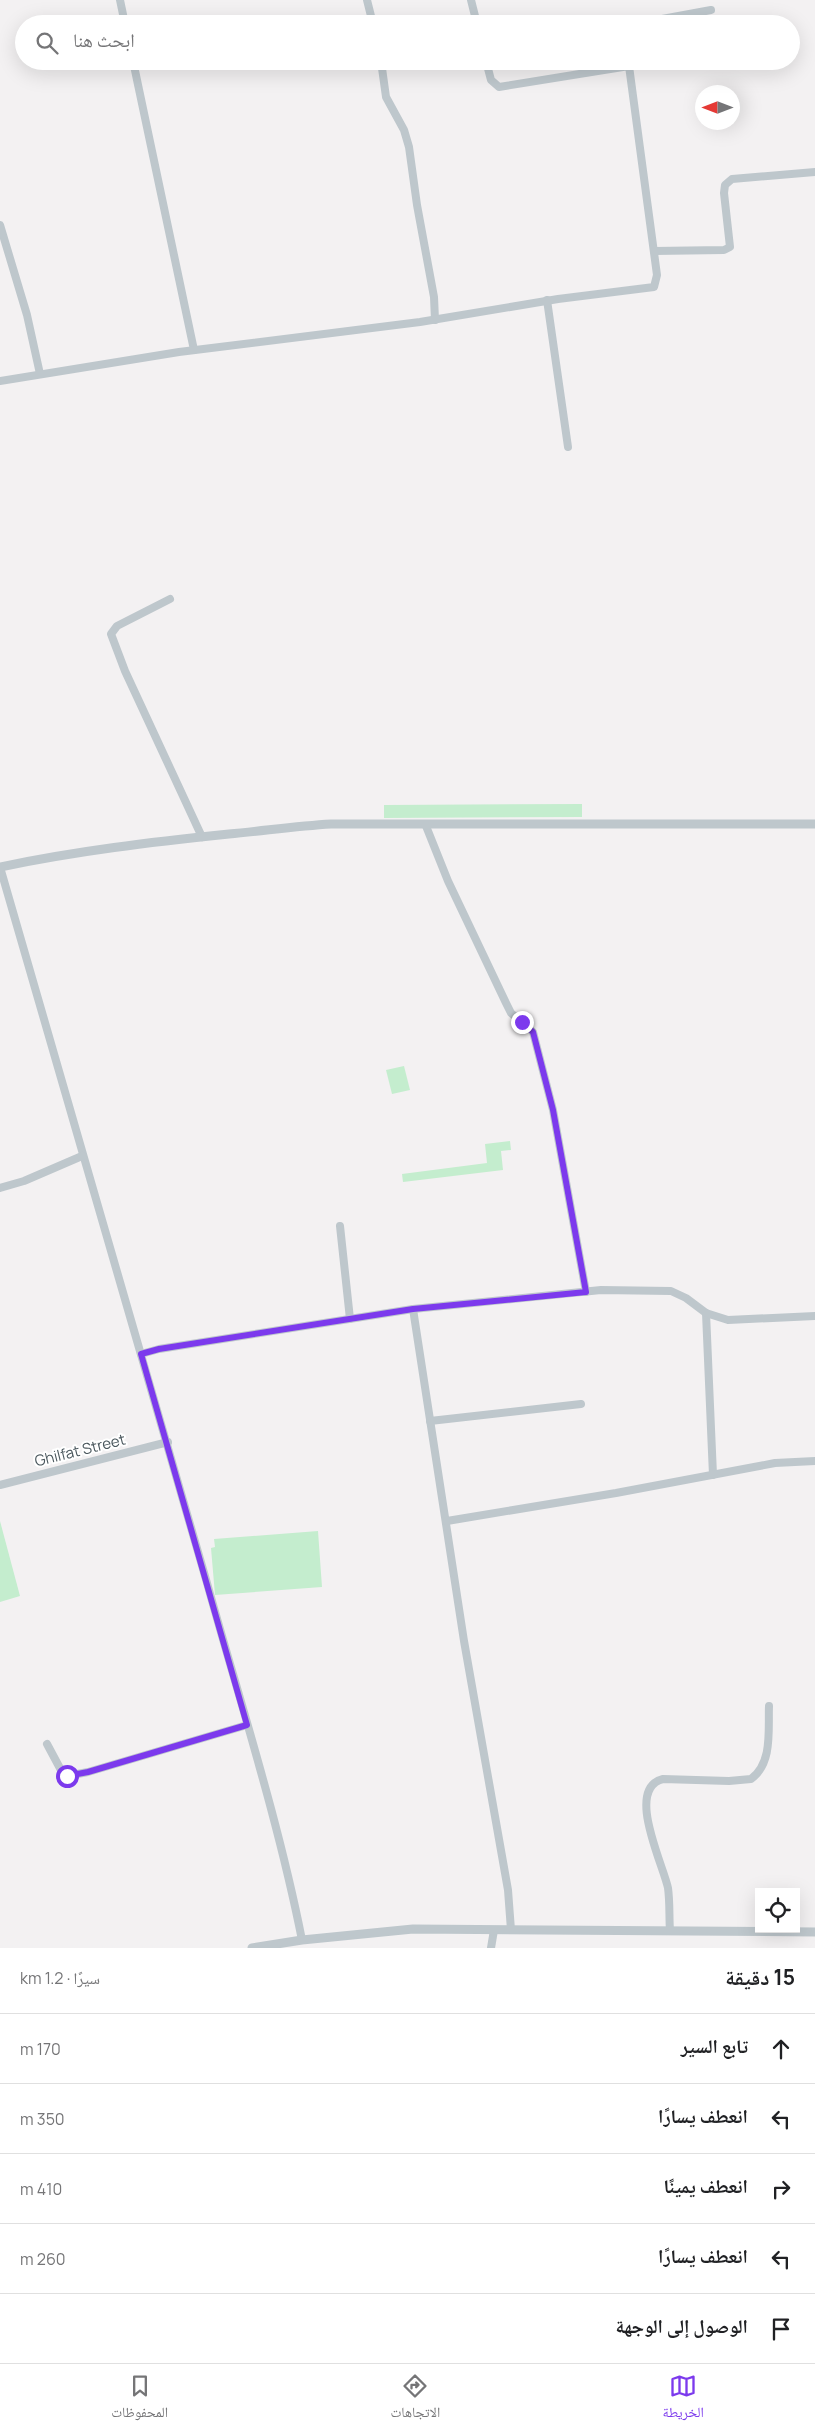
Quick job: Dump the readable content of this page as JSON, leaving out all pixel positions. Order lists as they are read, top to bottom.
{
  "streets": {
    "street": ["Ghilfat Street"]
  },
  "north": "left",
  "page": {
    "search": "ابحث هنا",
    "heading": ["15 دقيقة", "سيرًا · 1.2 km"],
    "list": [
      ["تابع السير", "170 m"],
      ["انعطف يسارًا", "350 m"],
      ["انعطف يمينًا", "410 m"],
      ["انعطف يسارًا", "260 m"],
      "الوصول إلى الوجهة"
    ],
    "nav": ["الخريطة", "الاتجاهات", "المحفوظات"]
  }
}
